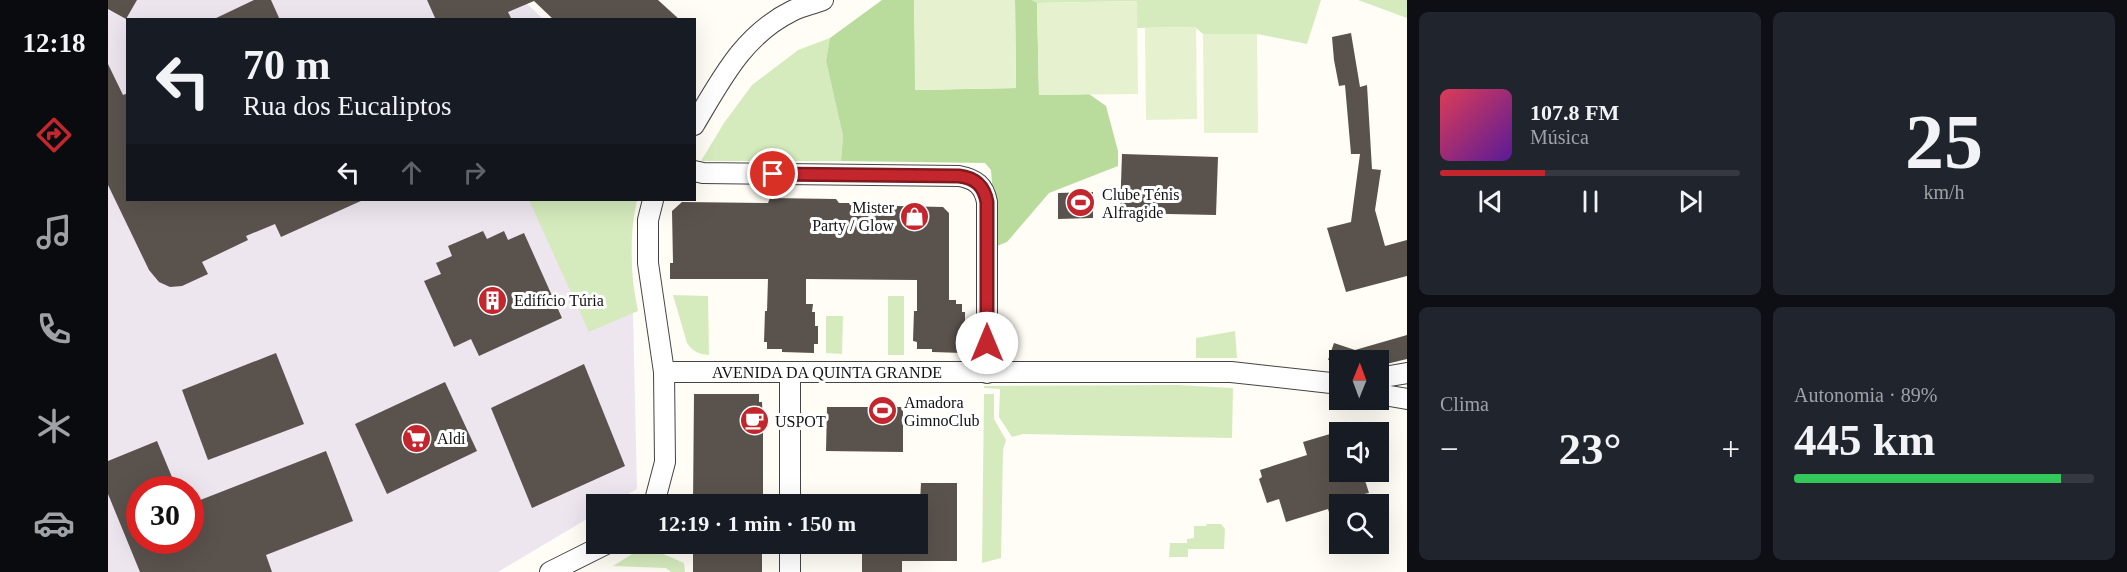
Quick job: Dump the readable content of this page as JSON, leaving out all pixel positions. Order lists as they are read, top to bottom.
{
  "streets": {
    "street": ["AVENIDA DA QUINTA GRANDE"]
  },
  "places": {
    "sports": ["Clube Ténis Alfragide", "Amadora GimnoClub"],
    "shop": ["Mister Party / Glow"],
    "building": ["Edifício Túria"],
    "cafe": ["USPOT"],
    "supermarket": ["Aldi"]
  },
  "north": "top",
  "page": {
    "tabs": "12:18",
    "tile": [
      ["25", "km/h"],
      "Clima",
      ["Autonomia · 89%", "445 km"]
    ],
    "turn": ["70 m", "Rua dos Eucaliptos"],
    "song": ["107.8 FM", "Música"],
    "heat": ["−", "23°", "+"],
    "limit": "30",
    "trip": "12:19 · 1 min · 150 m"
  }
}
